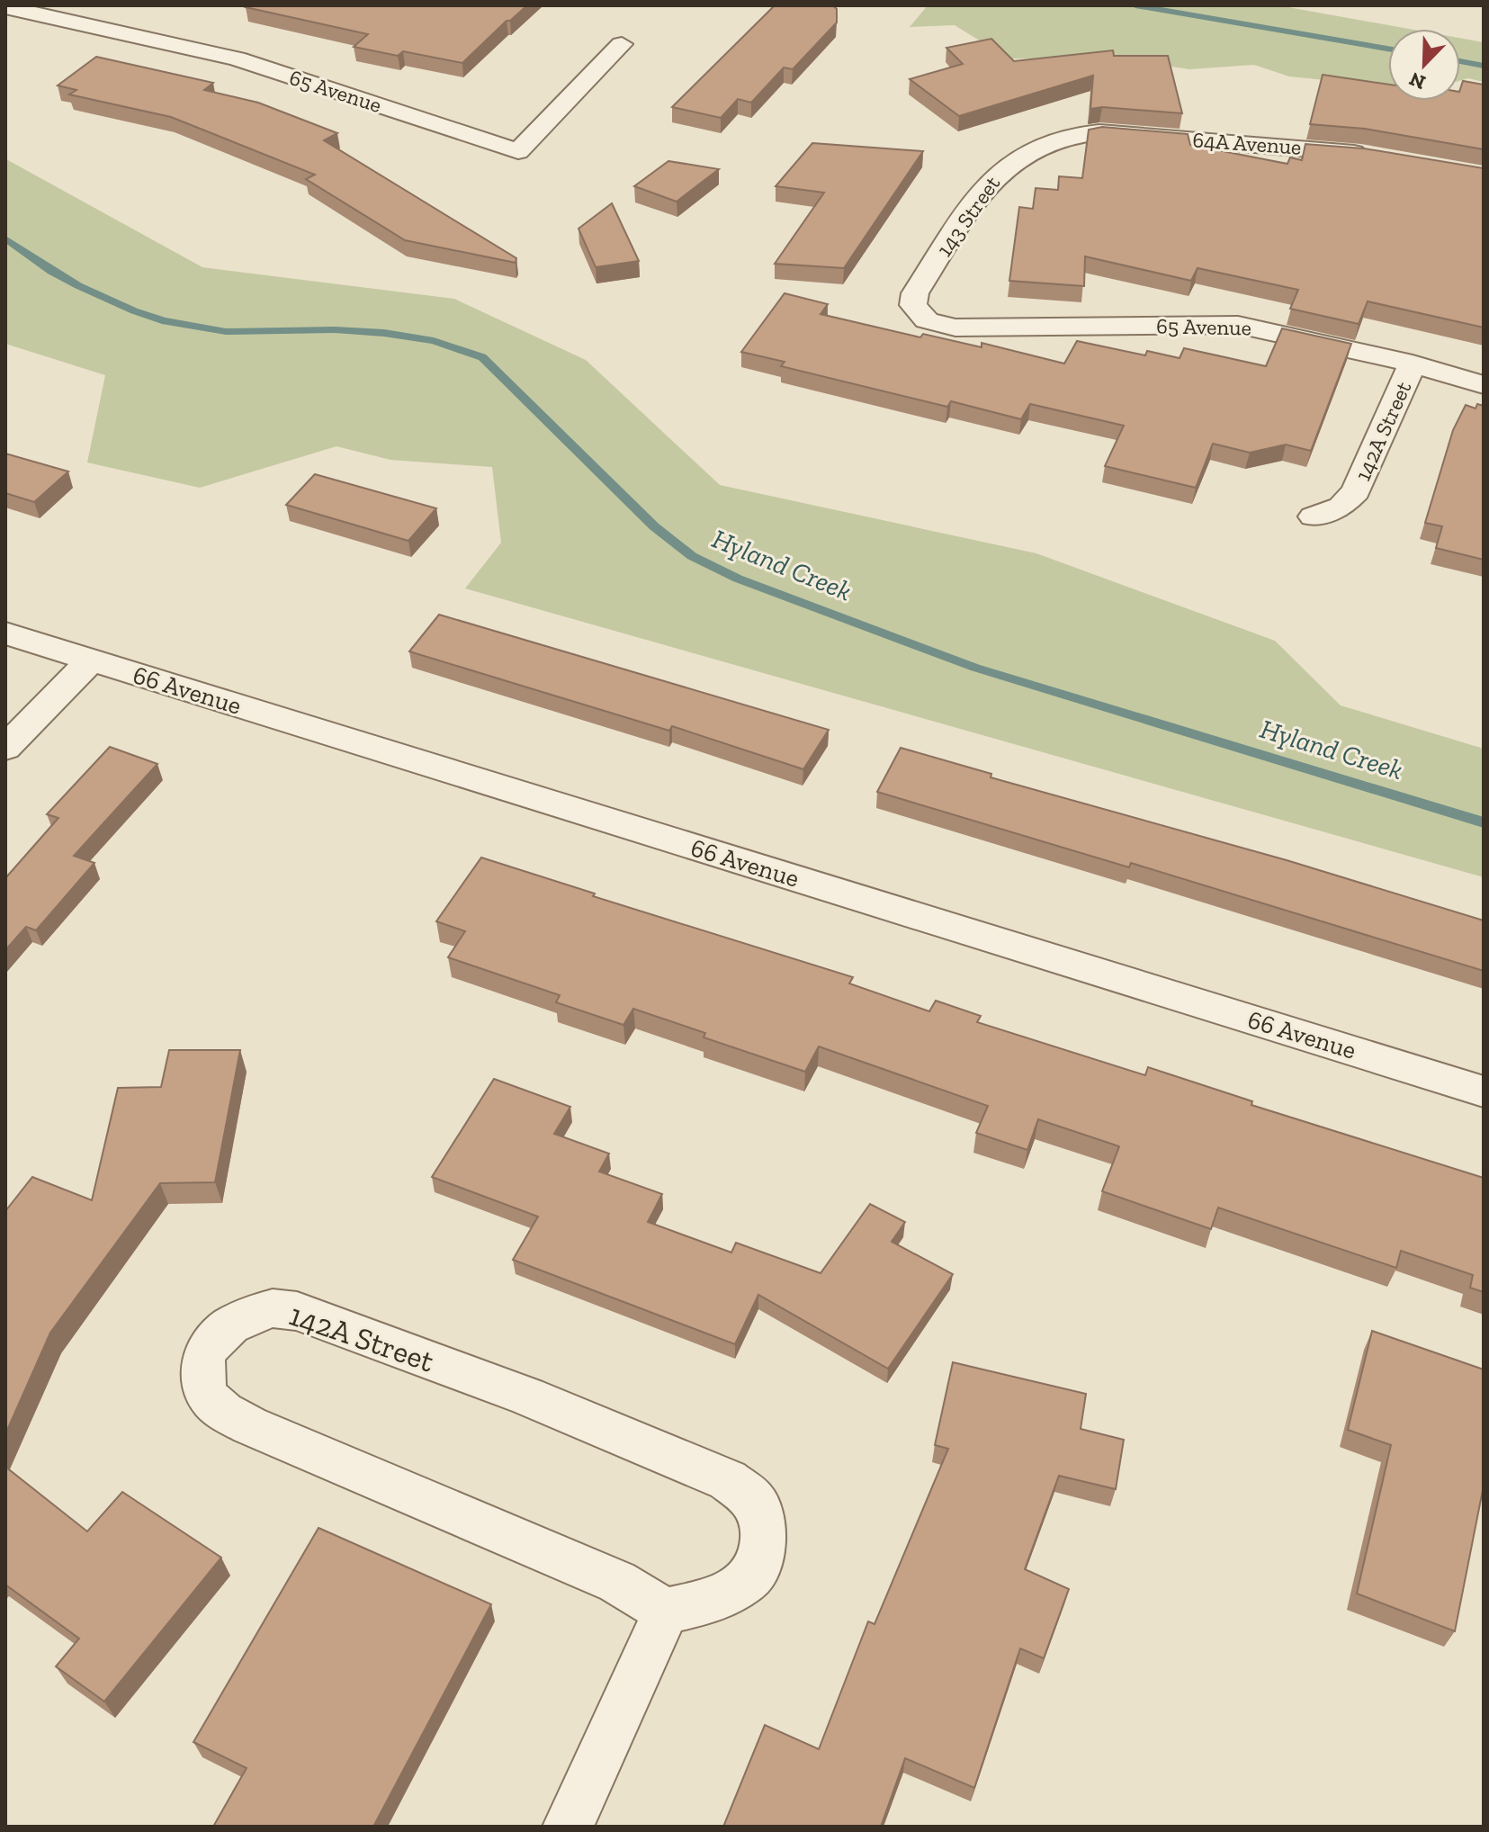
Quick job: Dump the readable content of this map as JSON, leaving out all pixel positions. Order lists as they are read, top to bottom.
{
  "streets": {
    "street": [
      "65 Avenue",
      "64A Avenue",
      "143 Street",
      "142A Street",
      "66 Avenue"
    ]
  },
  "crossings": [
    ["65 Avenue", "143 Street"],
    ["65 Avenue", "142A Street"],
    ["64A Avenue", "143 Street"]
  ],
  "water": ["Hyland Creek"],
  "north": "bottom left"
}
